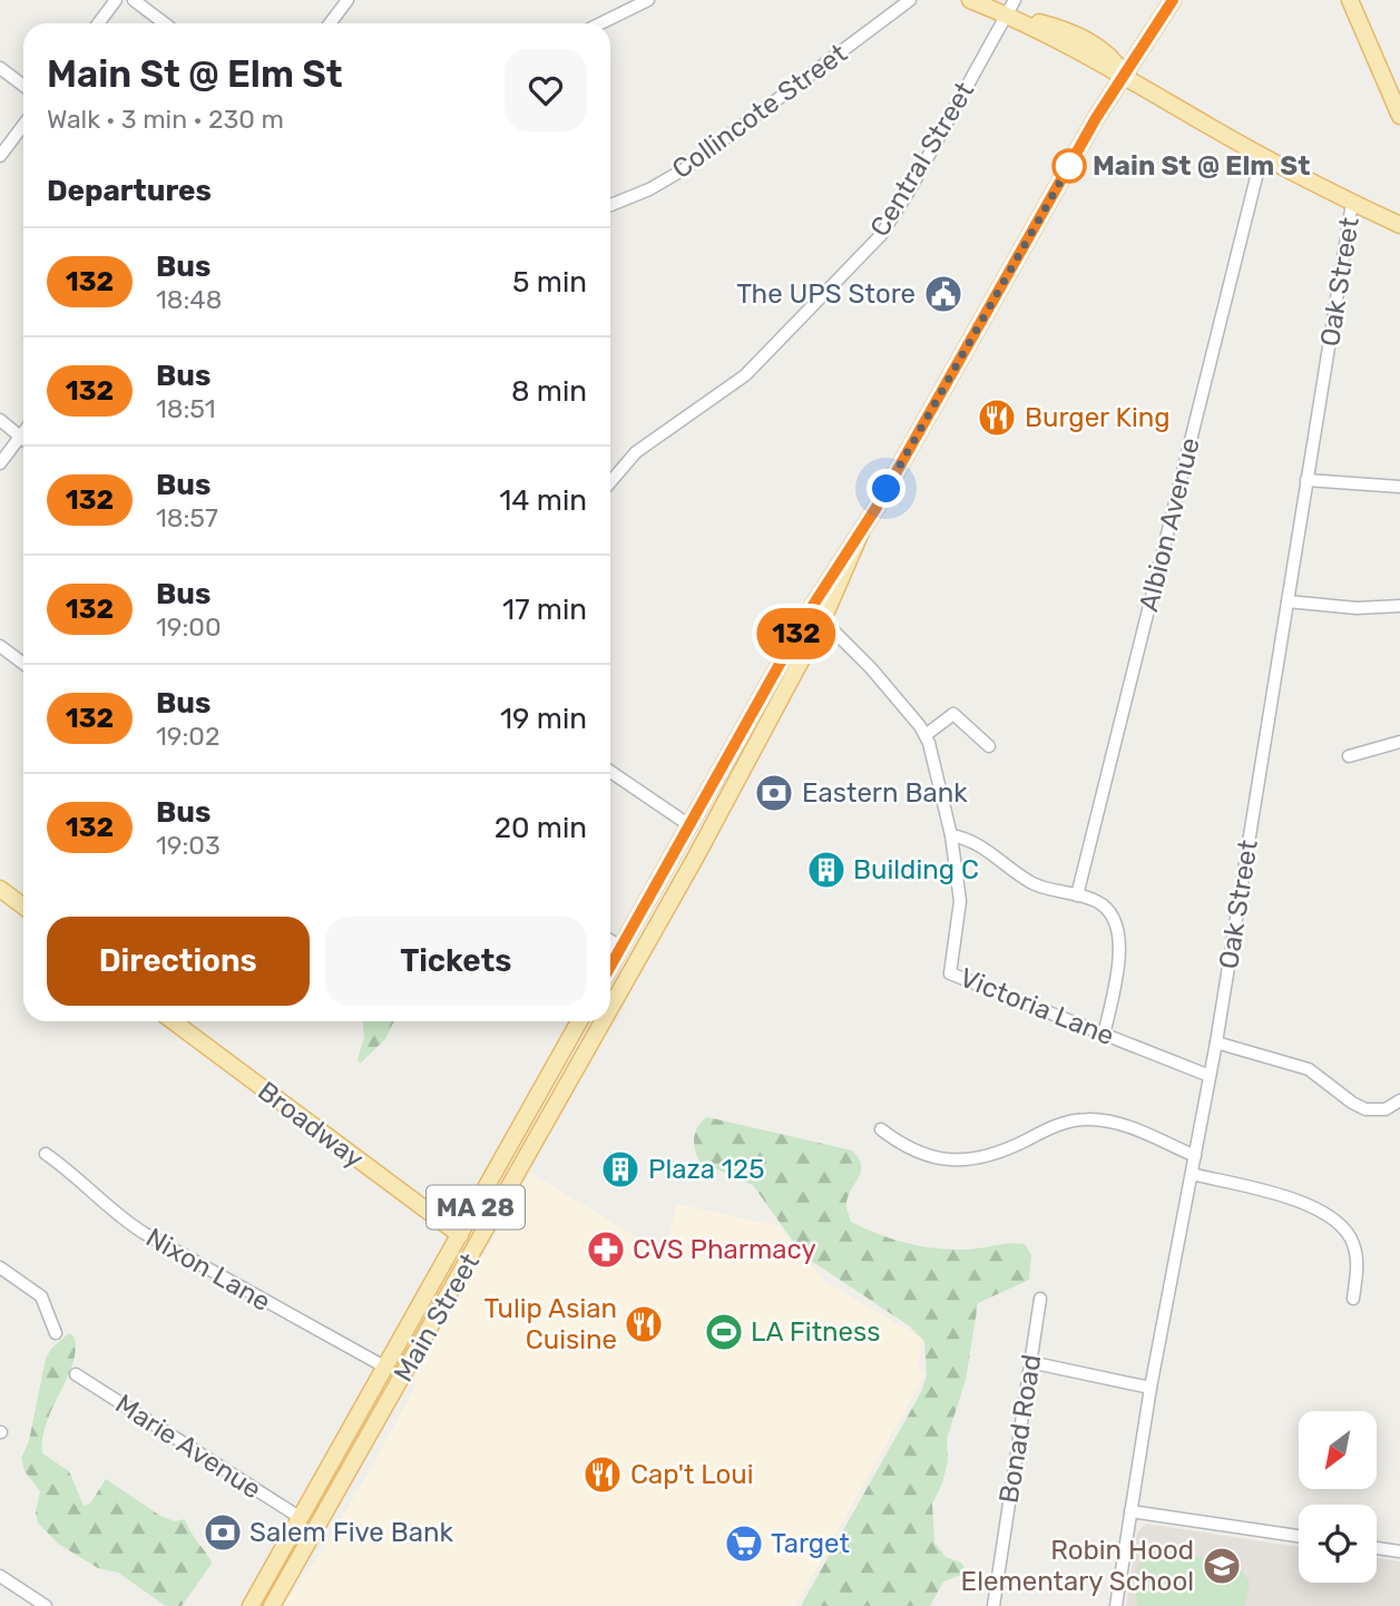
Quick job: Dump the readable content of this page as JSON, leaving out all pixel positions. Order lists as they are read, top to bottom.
{
  "streets": {
    "main road": ["Broadway", "MA 28", "Main Street"],
    "street": [
      "Collincote Street",
      "Central Street",
      "Oak Street",
      "Albion Avenue",
      "Victoria Lane",
      "Nixon Lane",
      "Bonad Road",
      "Marie Avenue"
    ]
  },
  "crossings": [
    ["Oak Street", "Victoria Lane"],
    ["Broadway", "Main Street"],
    ["Nixon Lane", "Main Street"],
    ["Main Street", "Marie Avenue"]
  ],
  "places": {
    "other": ["Main St @ Elm St"],
    "public building": ["The UPS Store"],
    "restaurant": ["Burger King", "Tulip Asian Cuisine", "Cap't Loui"],
    "bank": ["Eastern Bank", "Salem Five Bank"],
    "building": ["Building C", "Plaza 125"],
    "pharmacy": ["CVS Pharmacy"],
    "sports": ["LA Fitness"],
    "supermarket": ["Target"],
    "school or university": ["Robin Hood Elementary School"]
  },
  "lines": ["bus line 132"],
  "north": "bottom left",
  "page": {
    "on_map": "132",
    "heading": [
      ["Main St @ Elm St", "Walk · 3 min · 230 m"],
      "Departures"
    ],
    "list": [
      {
        "mark": "132",
        "name": "Bus",
        "note": "18:48",
        "value": "5 min"
      },
      {
        "mark": "132",
        "name": "Bus",
        "note": "18:51",
        "value": "8 min"
      },
      {
        "mark": "132",
        "name": "Bus",
        "note": "18:57",
        "value": "14 min"
      },
      {
        "mark": "132",
        "name": "Bus",
        "note": "19:00",
        "value": "17 min"
      },
      {
        "mark": "132",
        "name": "Bus",
        "note": "19:02",
        "value": "19 min"
      },
      {
        "mark": "132",
        "name": "Bus",
        "note": "19:03",
        "value": "20 min"
      }
    ],
    "buttons": ["Directions", "Tickets"]
  }
}
